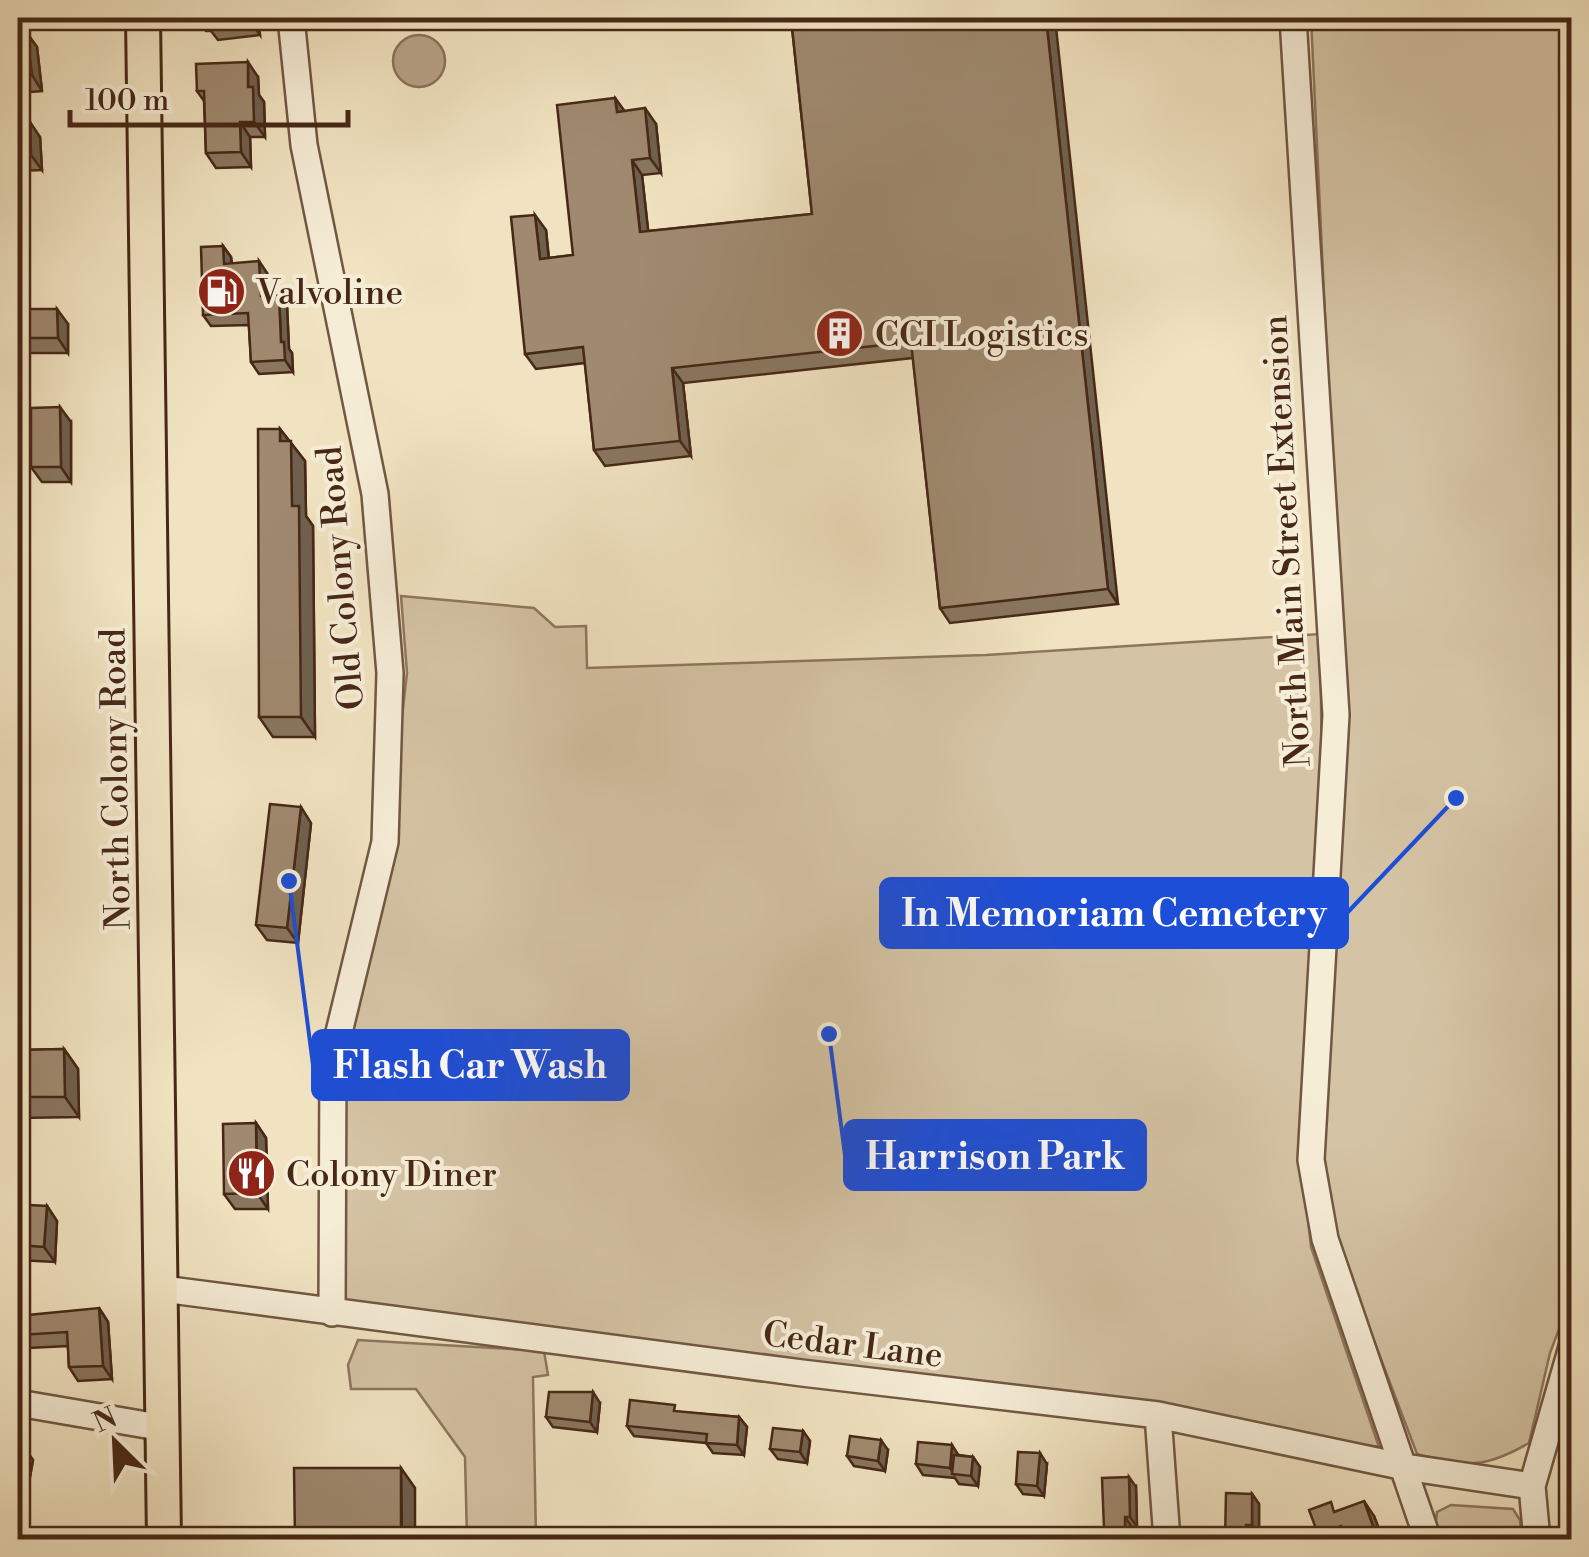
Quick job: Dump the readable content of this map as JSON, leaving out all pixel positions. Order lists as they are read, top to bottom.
{
  "streets": {
    "main road": ["North Colony Road"],
    "street": ["North Main Street Extension", "Old Colony Road", "Cedar Lane"]
  },
  "crossings": [
    ["North Main Street Extension", "Cedar Lane"],
    ["Old Colony Road", "Cedar Lane"],
    ["North Colony Road", "Cedar Lane"]
  ],
  "places": {
    "fuel station": ["Valvoline"],
    "building": ["CCI Logistics"],
    "other": ["In Memoriam Cemetery", "Flash Car Wash", "Harrison Park"],
    "restaurant": ["Colony Diner"]
  },
  "scale_bar": "100 m",
  "north": "top left"
}
